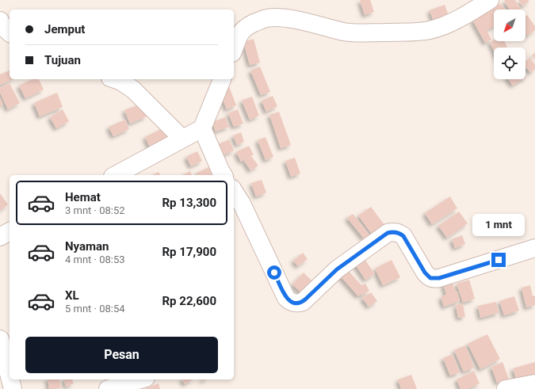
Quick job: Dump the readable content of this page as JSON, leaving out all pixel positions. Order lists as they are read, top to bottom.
{
  "north": "bottom left",
  "page": {
    "banner": ["Jemput", "Tujuan"],
    "list": [
      {
        "name": "Hemat",
        "note": "3 mnt · 08:52",
        "value": "Rp 13,300"
      },
      {
        "name": "Nyaman",
        "note": "4 mnt · 08:53",
        "value": "Rp 17,900"
      },
      {
        "name": "XL",
        "note": "5 mnt · 08:54",
        "value": "Rp 22,600"
      }
    ],
    "bubble": "1 mnt",
    "buttons": "Pesan"
  }
}
